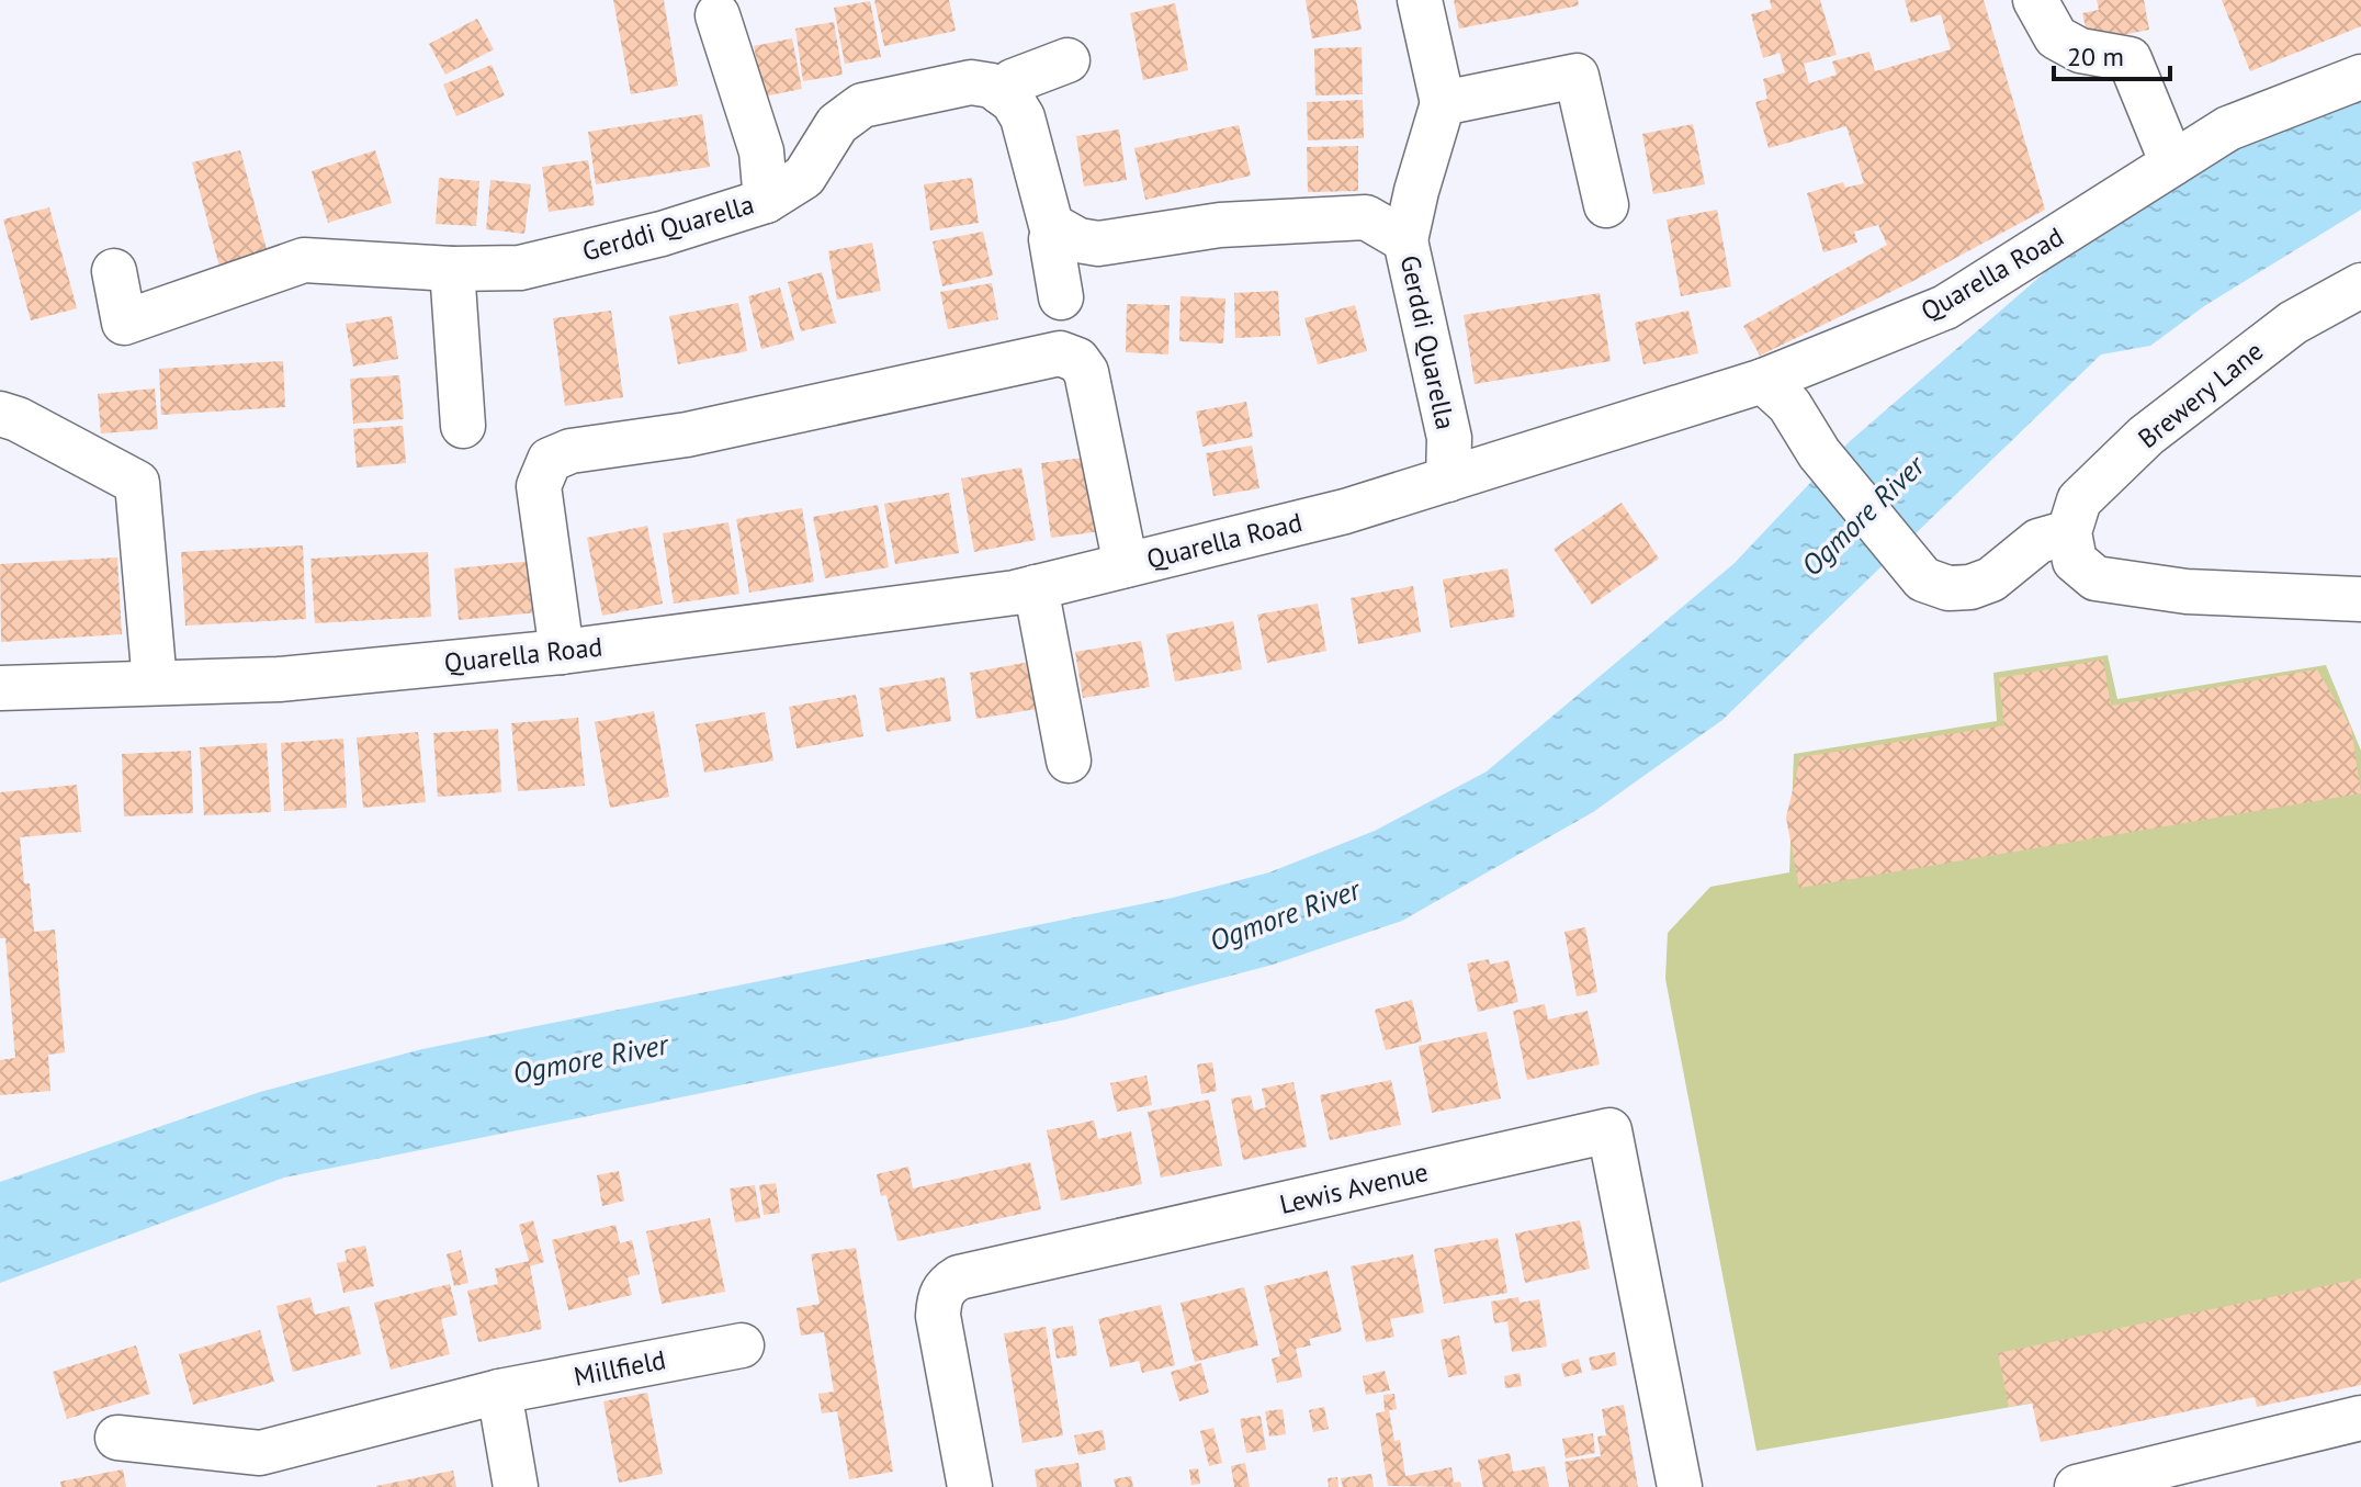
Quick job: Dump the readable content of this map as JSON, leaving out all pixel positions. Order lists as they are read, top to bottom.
{
  "streets": {
    "street": [
      "Gerddi Quarella",
      "Quarella Road",
      "Brewery Lane",
      "Lewis Avenue",
      "Millfield"
    ]
  },
  "crossings": [
    ["Gerddi Quarella", "Quarella Road"]
  ],
  "water": ["Ogmore River"],
  "scale_bar": "20 m"
}
